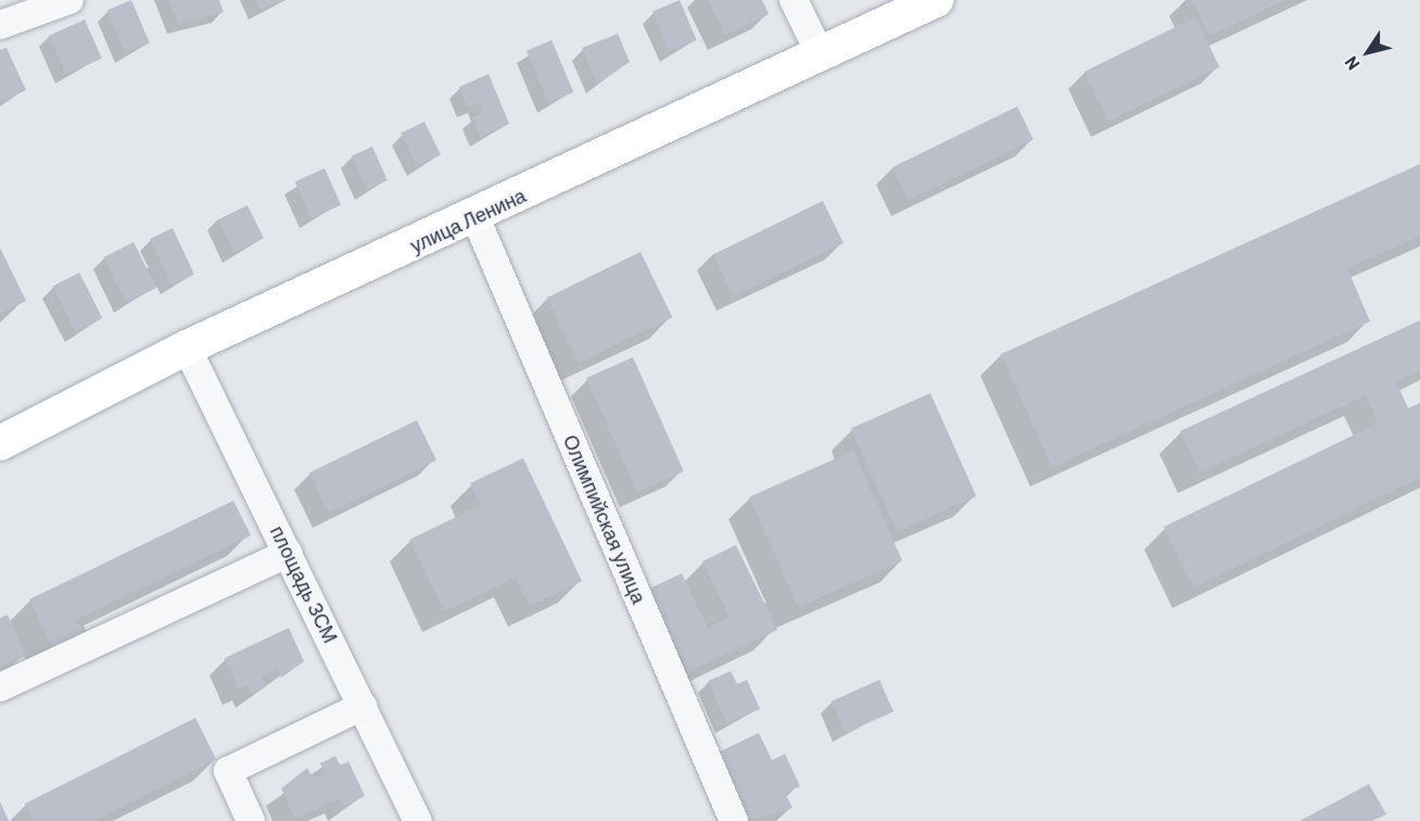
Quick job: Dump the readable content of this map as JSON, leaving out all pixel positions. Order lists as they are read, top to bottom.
{
  "streets": {
    "main road": ["улица Ленина"],
    "street": ["Олимпийская улица", "площадь ЗСМ"]
  },
  "crossings": [
    ["улица Ленина", "Олимпийская улица"],
    ["улица Ленина", "площадь ЗСМ"]
  ],
  "north": "bottom left"
}
